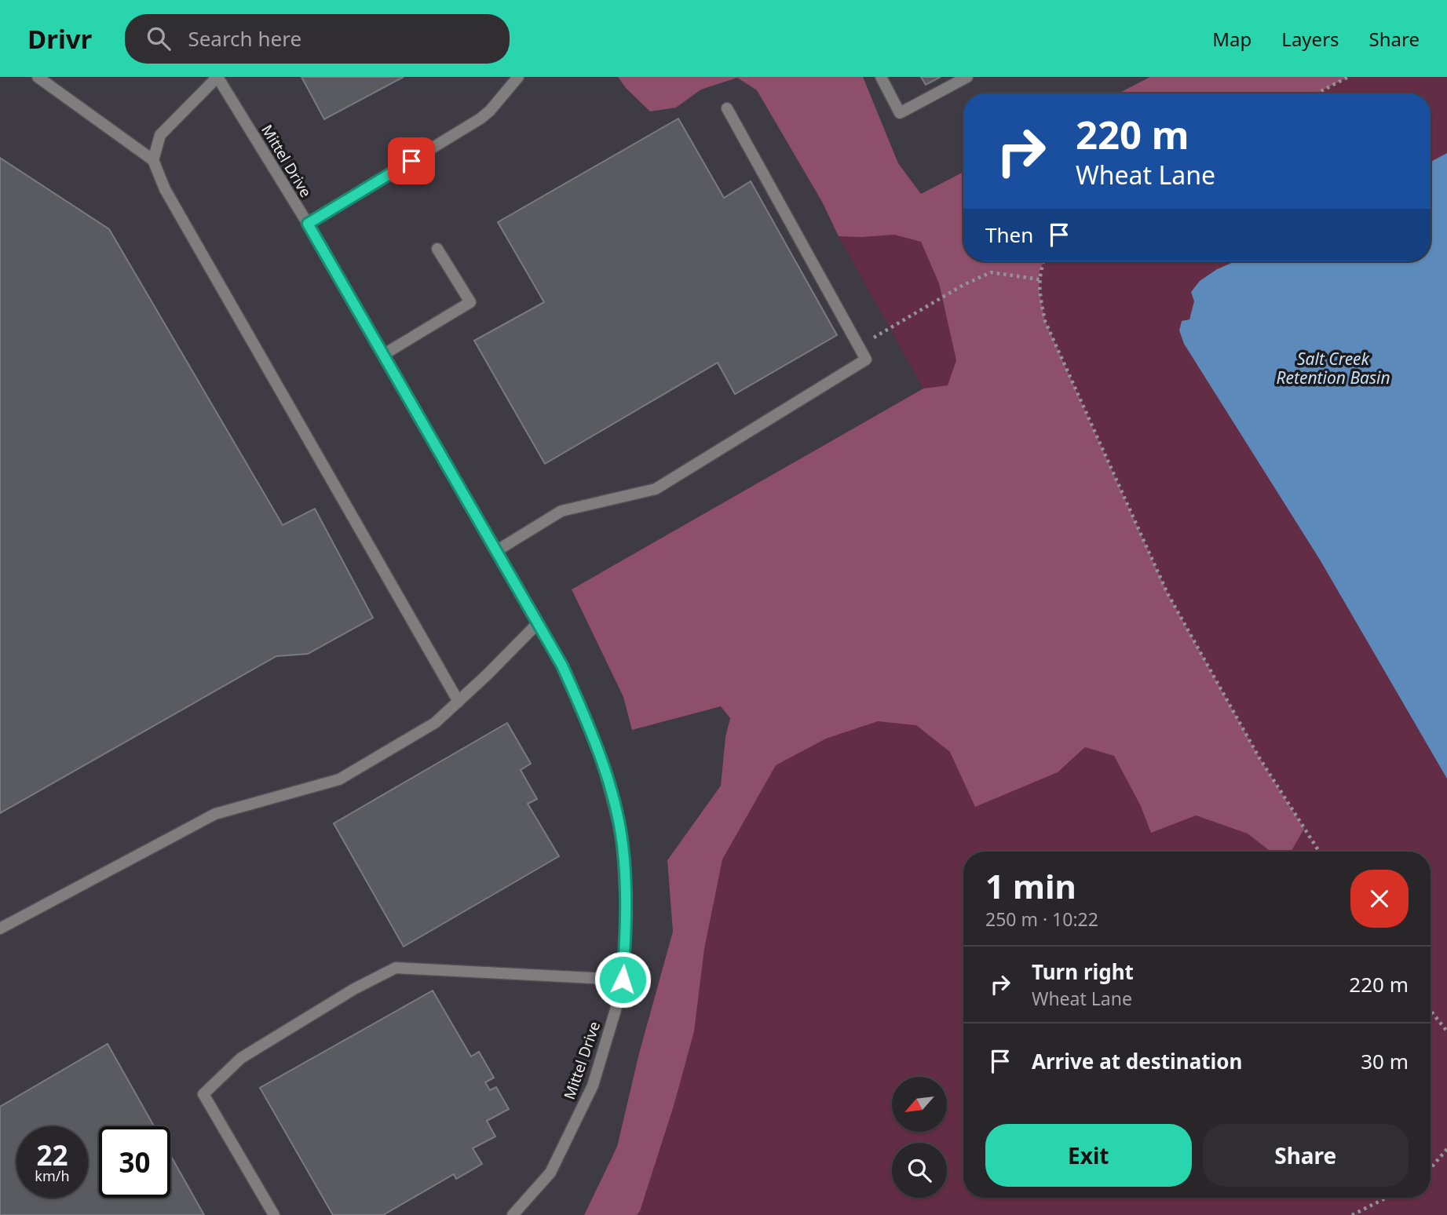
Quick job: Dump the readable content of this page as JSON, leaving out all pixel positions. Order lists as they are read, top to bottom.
{
  "streets": {
    "street": ["Mittel Drive"]
  },
  "water": ["Salt Creek Retention Basin"],
  "north": "bottom left",
  "page": {
    "header": "Drivr",
    "search": "Search here",
    "nav": ["Map", "Layers", "Share"],
    "turn": ["220 m", "Wheat Lane"],
    "then": "Then",
    "heading": ["1 min", "250 m · 10:22"],
    "list": [
      {
        "name": "Turn right",
        "note": "Wheat Lane",
        "value": "220 m"
      },
      {
        "name": "Arrive at destination",
        "value": "30 m"
      }
    ],
    "buttons": ["Exit", "Share"],
    "speed": "22 km/h",
    "limit": "30"
  }
}
